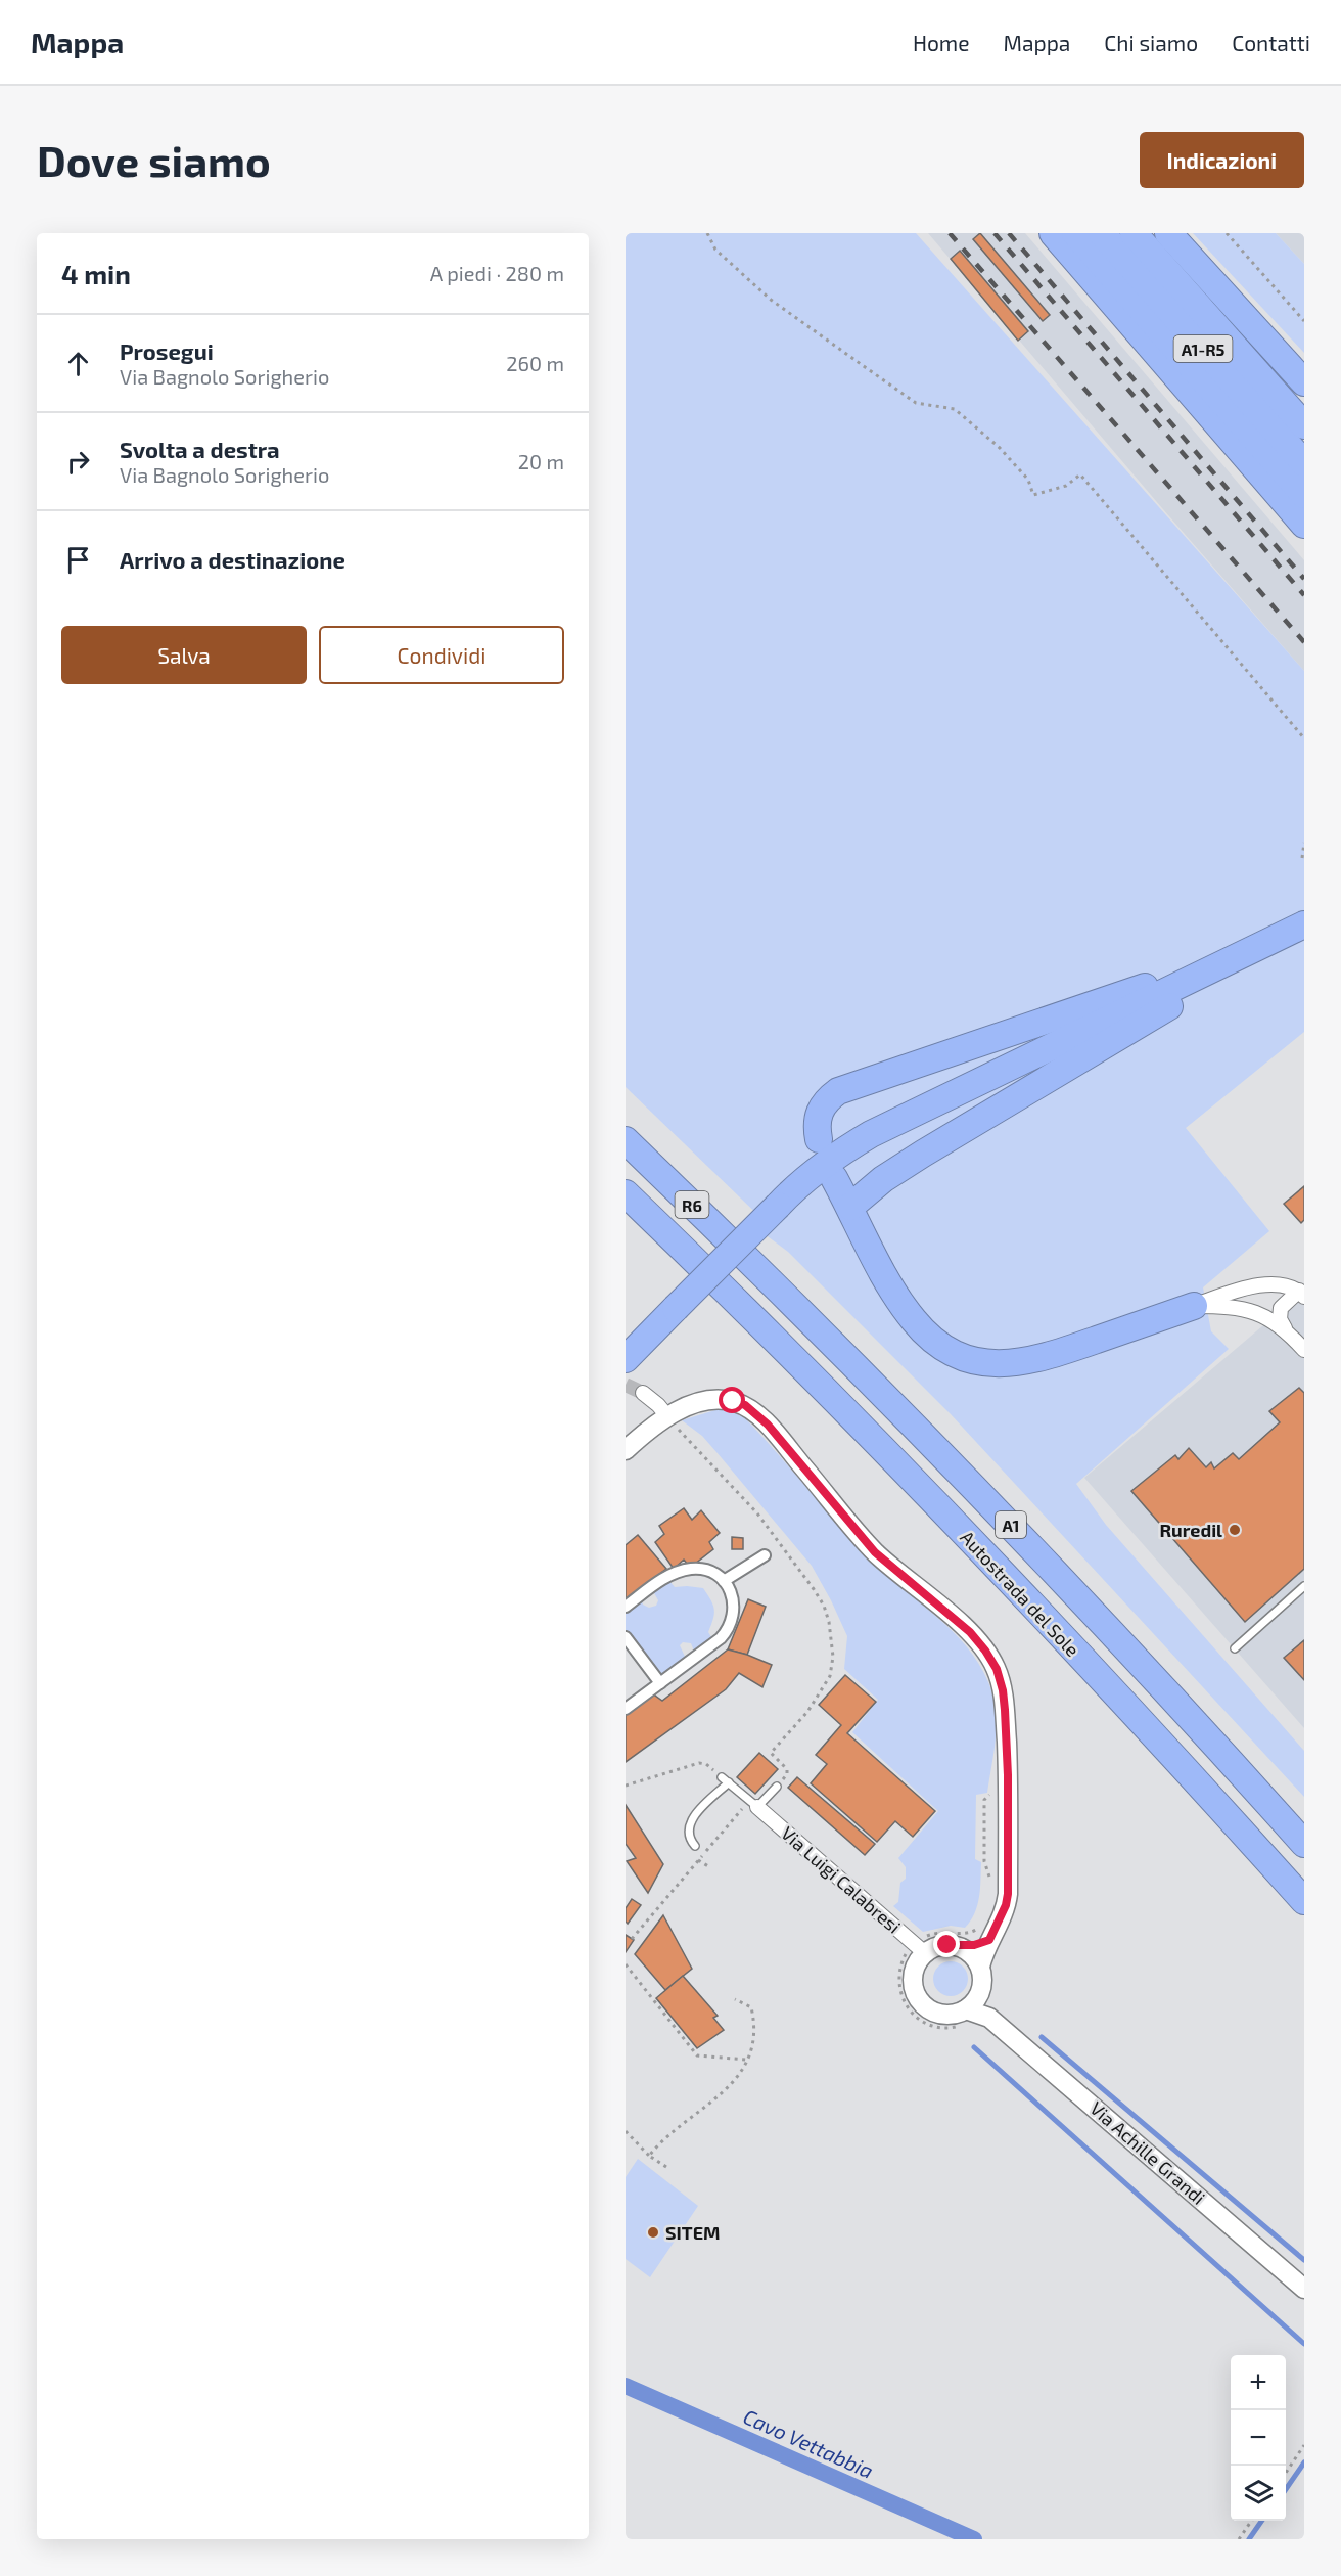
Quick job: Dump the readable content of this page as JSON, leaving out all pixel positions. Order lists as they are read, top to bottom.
{
  "streets": {
    "highway": [
      "A1-R5",
      "R6",
      "A1",
      "Autostrada del Sole"
    ],
    "street": ["Via Luigi Calabresi", "Via Achille Grandi"]
  },
  "crossings": [
    ["R6", "A1"],
    ["R6", "Autostrada del Sole"],
    ["Via Luigi Calabresi", "Via Achille Grandi"]
  ],
  "water": ["Cavo Vettabbia"],
  "places": ["Ruredil", "SITEM"],
  "page": {
    "header": "Mappa",
    "nav": [
      "Home",
      "Mappa",
      "Chi siamo",
      "Contatti"
    ],
    "buttons": [
      "Indicazioni",
      ["Salva", "Condividi"]
    ],
    "title": "Dove siamo",
    "heading": ["4 min", "A piedi · 280 m"],
    "list": [
      ["Prosegui", "Via Bagnolo Sorigherio", "260 m"],
      ["Svolta a destra", "Via Bagnolo Sorigherio", "20 m"],
      "Arrivo a destinazione"
    ],
    "map_buttons": ["+", "−"]
  }
}
